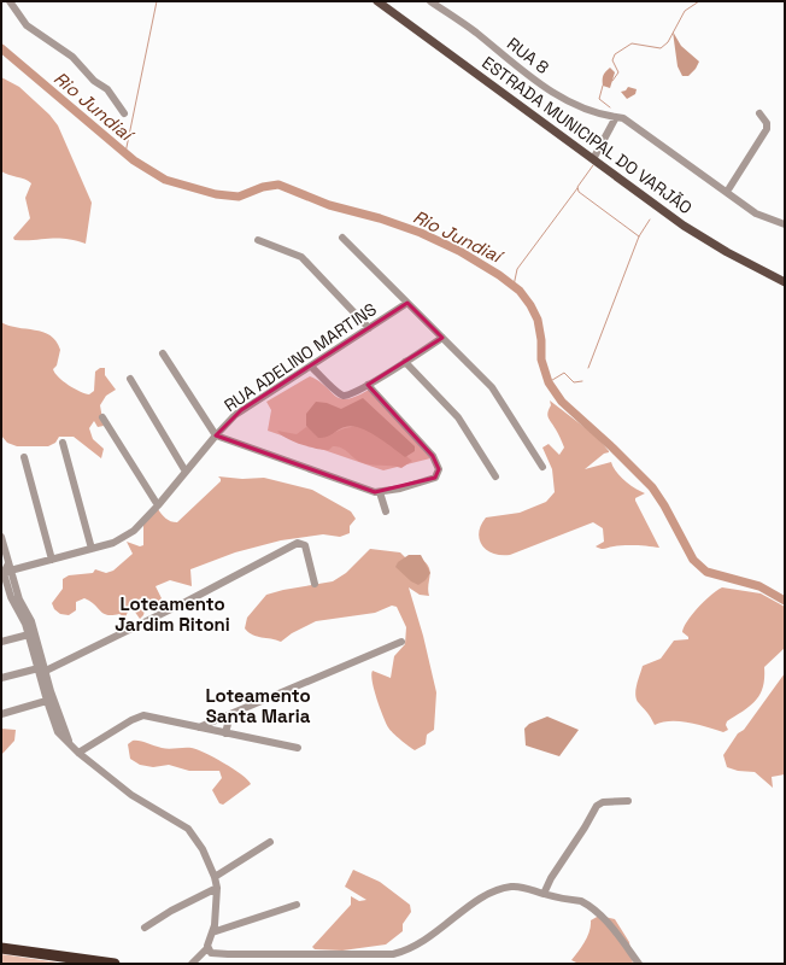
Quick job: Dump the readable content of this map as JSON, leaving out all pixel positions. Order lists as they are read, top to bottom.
{
  "streets": {
    "main road": ["ESTRADA MUNICIPAL DO VARJÃO"],
    "street": ["RUA 8", "RUA ADELINO MARTINS"]
  },
  "districts": ["Loteamento Jardim Ritoni", "Loteamento Santa Maria"],
  "water": ["Rio Jundiaí"]
}
